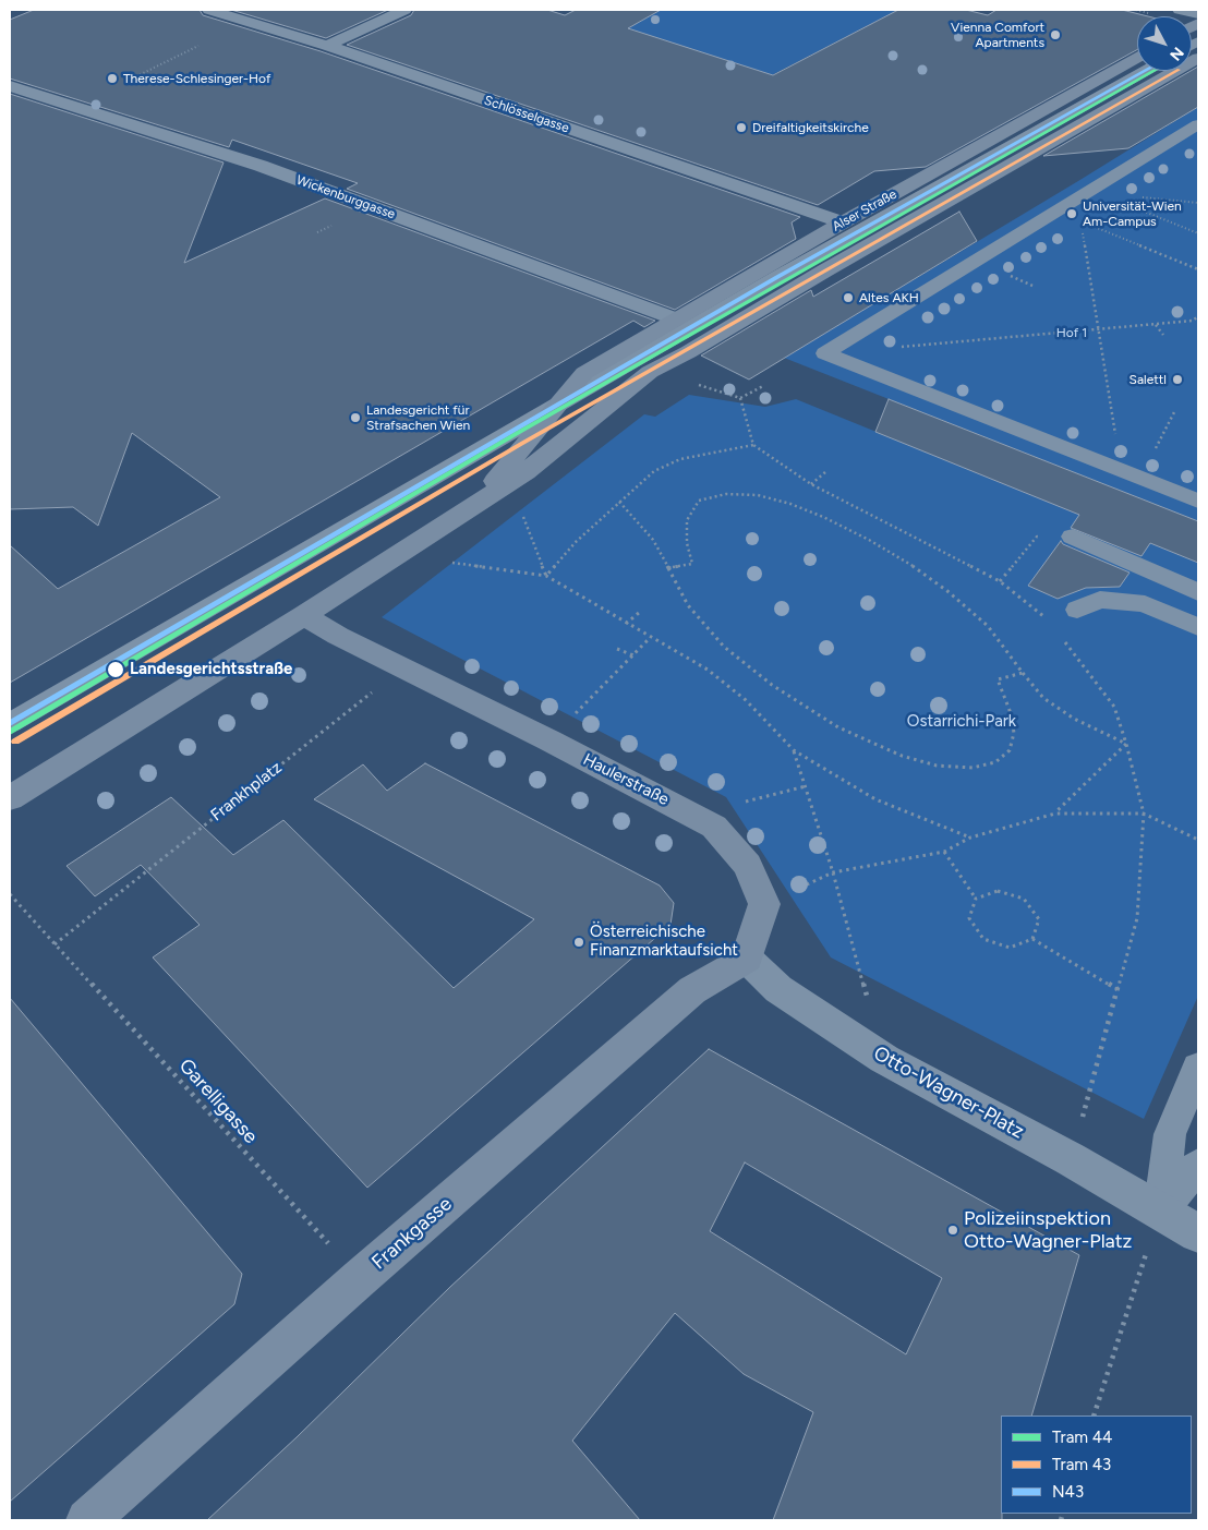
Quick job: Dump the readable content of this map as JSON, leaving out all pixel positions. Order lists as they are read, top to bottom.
{
  "streets": {
    "street": [
      "Schlösselgasse",
      "Wickenburggasse",
      "Alser Straße",
      "Haulerstraße",
      "Otto-Wagner-Platz",
      "Frankgasse"
    ],
    "path": ["Frankhplatz", "Garelligasse"]
  },
  "crossings": [
    ["Schlösselgasse", "Alser Straße"],
    ["Wickenburggasse", "Alser Straße"],
    ["Haulerstraße", "Frankhplatz"],
    ["Frankhplatz", "Garelligasse"],
    ["Otto-Wagner-Platz", "Frankgasse"],
    ["Garelligasse", "Frankgasse"]
  ],
  "parks": ["Hof 1", "Ostarrichi-Park"],
  "places": [
    "Vienna Comfort Apartments",
    "Therese-Schlesinger-Hof",
    "Dreifaltigkeitskirche",
    "Universität-Wien Am-Campus",
    "Altes AKH",
    "Salettl",
    "Landesgericht für Strafsachen Wien",
    "Landesgerichtsstraße",
    "Österreichische Finanzmarktaufsicht",
    "Polizeiinspektion Otto-Wagner-Platz"
  ],
  "lines": ["tram line 44", "tram line 43", "transit line N43"],
  "legend": ["Tram 44", "Tram 43", "N43"],
  "north": "bottom right"
}
